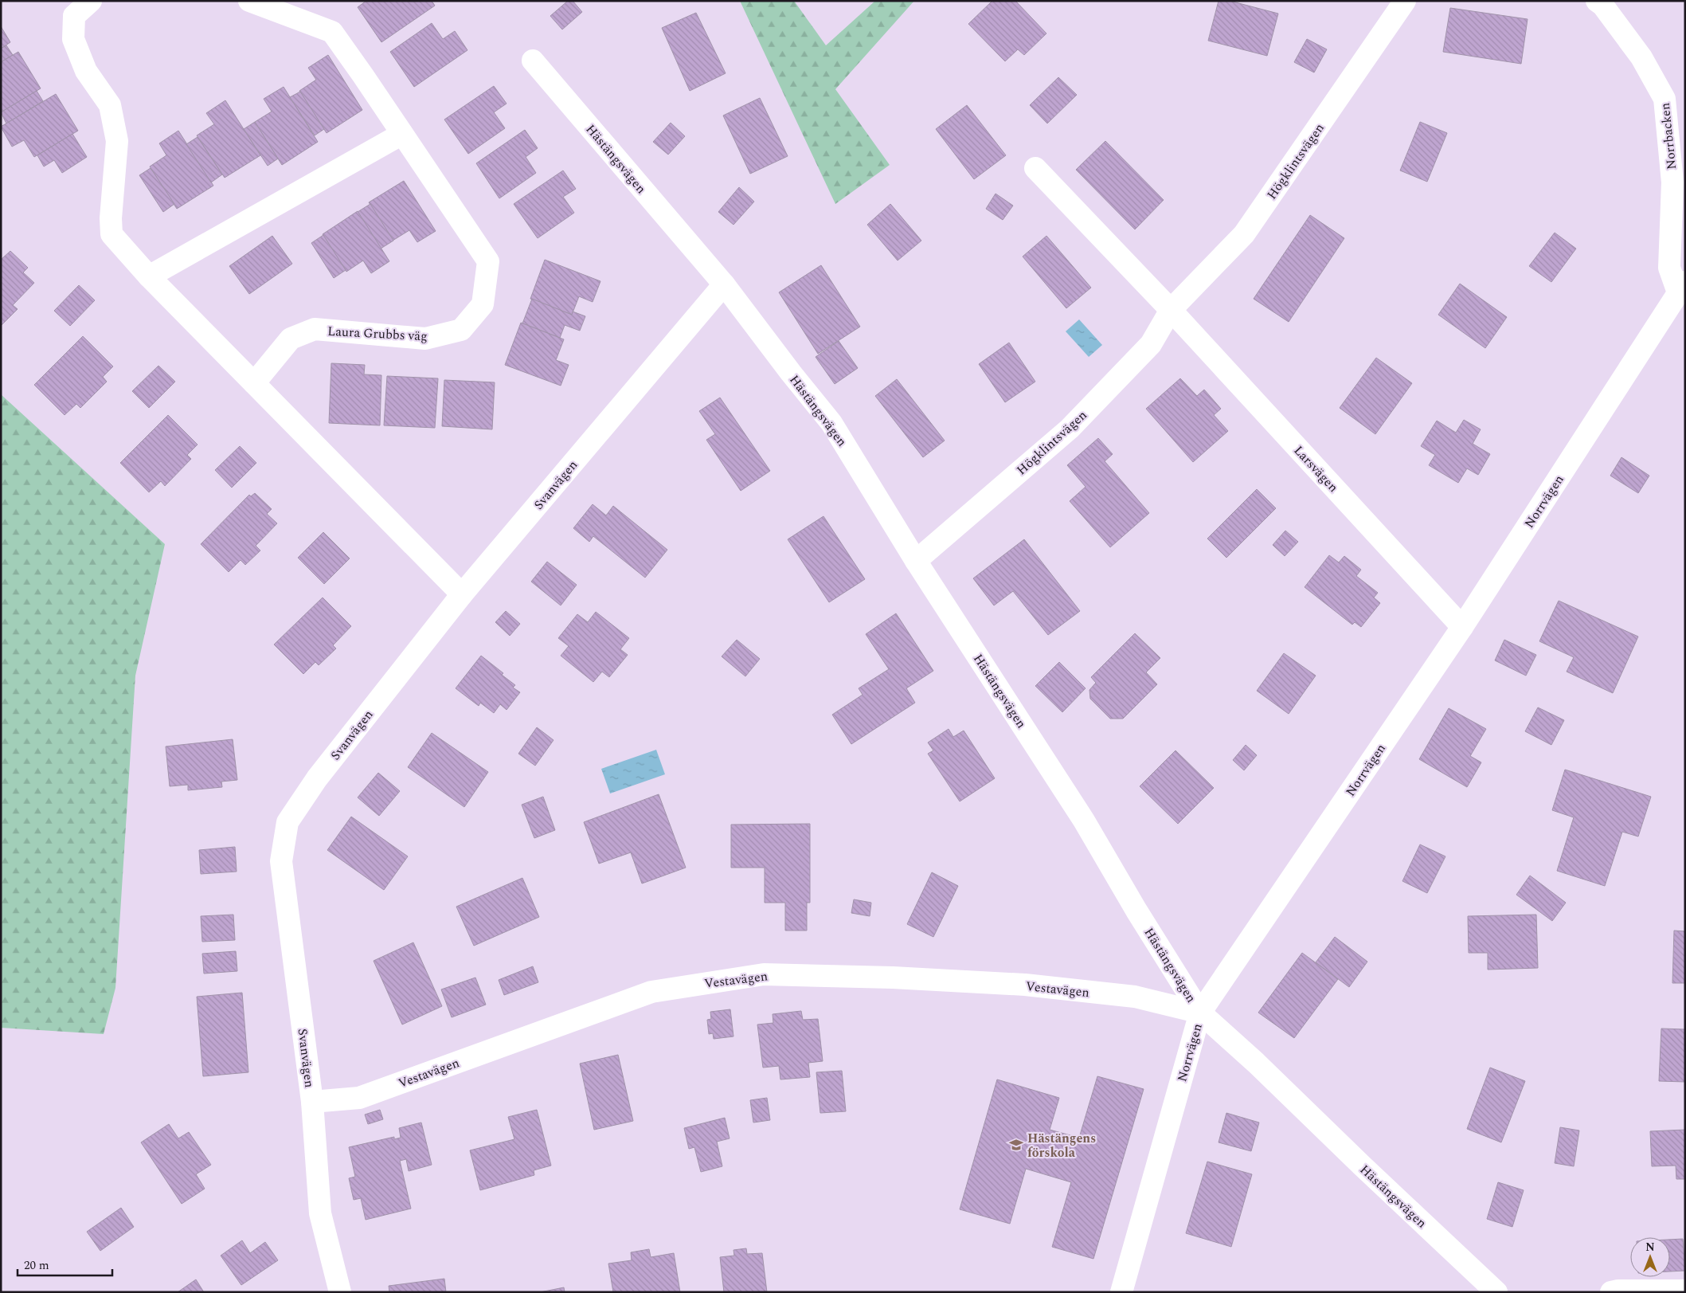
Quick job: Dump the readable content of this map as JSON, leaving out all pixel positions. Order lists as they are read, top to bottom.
{
  "streets": {
    "street": [
      "Norrbacken",
      "Hästängsvägen",
      "Högklintsvägen",
      "Laura Grubbs väg",
      "Larsvägen",
      "Svanvägen",
      "Norrvägen",
      "Vestavägen"
    ]
  },
  "crossings": [
    ["Norrbacken", "Norrvägen"],
    ["Hästängsvägen", "Högklintsvägen"],
    ["Hästängsvägen", "Svanvägen"],
    ["Hästängsvägen", "Norrvägen"],
    ["Hästängsvägen", "Vestavägen"],
    ["Högklintsvägen", "Larsvägen"],
    ["Larsvägen", "Norrvägen"],
    ["Svanvägen", "Vestavägen"],
    ["Norrvägen", "Vestavägen"]
  ],
  "places": {
    "school or university": ["Hästängens förskola"]
  },
  "scale_bar": "20 m",
  "north": "top"
}
